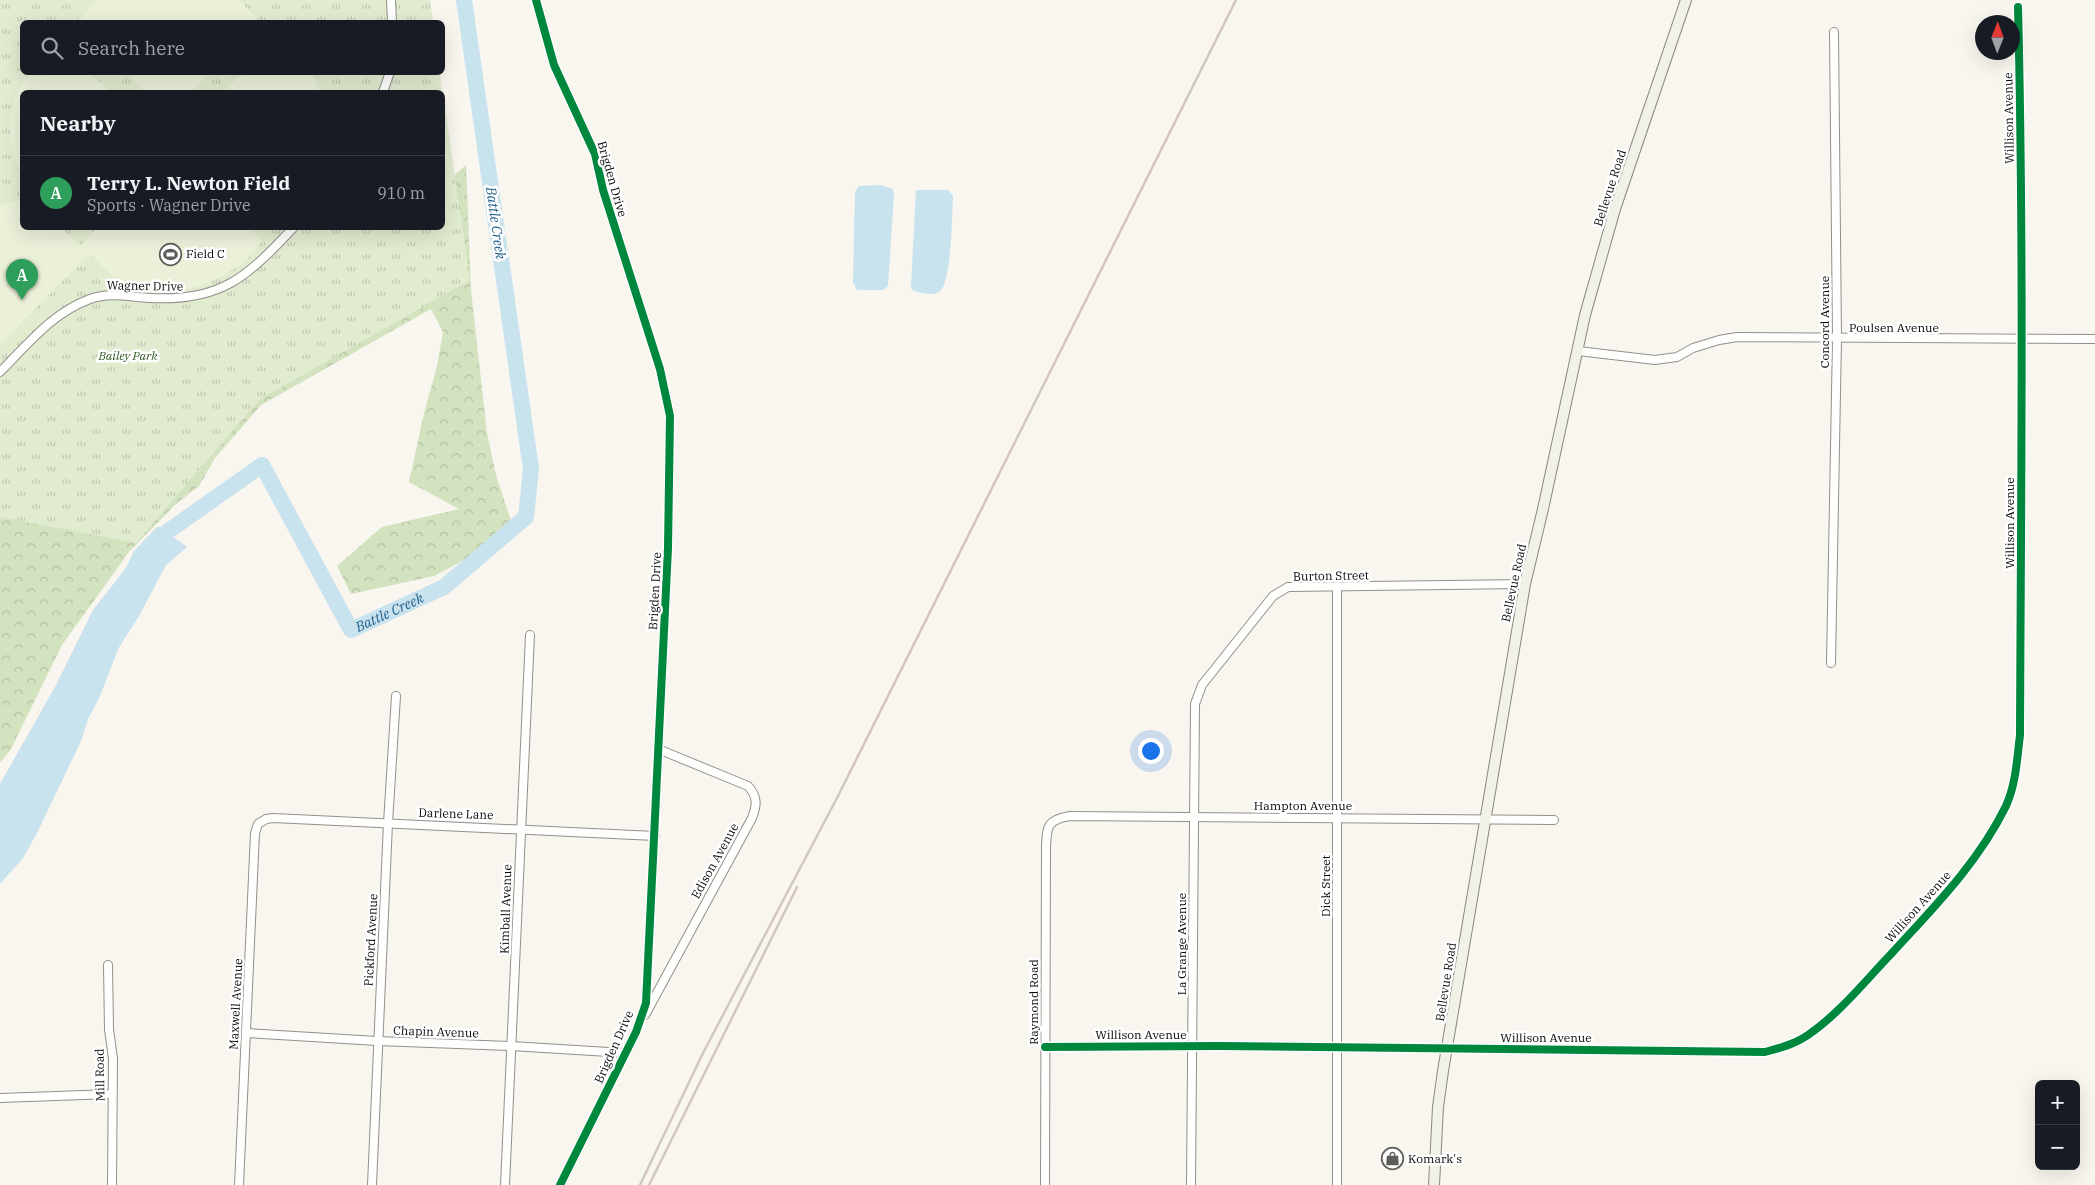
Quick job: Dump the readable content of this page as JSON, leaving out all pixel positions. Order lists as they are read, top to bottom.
{
  "streets": {
    "street": [
      "Willison Avenue",
      "Brigden Drive",
      "Bellevue Road",
      "Wagner Drive",
      "Concord Avenue",
      "Poulsen Avenue",
      "Burton Street",
      "Hampton Avenue",
      "Darlene Lane",
      "Edison Avenue",
      "Dick Street",
      "Kimball Avenue",
      "Pickford Avenue",
      "La Grange Avenue",
      "Raymond Road",
      "Maxwell Avenue",
      "Chapin Avenue",
      "Mill Road"
    ]
  },
  "crossings": [
    ["Willison Avenue", "Bellevue Road"],
    ["Willison Avenue", "Poulsen Avenue"],
    ["Willison Avenue", "Dick Street"],
    ["Willison Avenue", "La Grange Avenue"],
    ["Willison Avenue", "Raymond Road"],
    ["Brigden Drive", "Darlene Lane"],
    ["Brigden Drive", "Edison Avenue"],
    ["Brigden Drive", "Chapin Avenue"],
    ["Bellevue Road", "Poulsen Avenue"],
    ["Bellevue Road", "Burton Street"],
    ["Bellevue Road", "Hampton Avenue"],
    ["Concord Avenue", "Poulsen Avenue"],
    ["Burton Street", "Dick Street"],
    ["Burton Street", "La Grange Avenue"],
    ["Hampton Avenue", "Dick Street"],
    ["Hampton Avenue", "La Grange Avenue"],
    ["Hampton Avenue", "Raymond Road"],
    ["Darlene Lane", "Kimball Avenue"],
    ["Darlene Lane", "Pickford Avenue"],
    ["Darlene Lane", "Maxwell Avenue"],
    ["Kimball Avenue", "Chapin Avenue"],
    ["Pickford Avenue", "Chapin Avenue"],
    ["Maxwell Avenue", "Chapin Avenue"]
  ],
  "water": ["Battle Creek"],
  "parks": ["Bailey Park"],
  "places": {
    "sports": ["Field C"],
    "shop": ["Komark's"]
  },
  "north": "top",
  "page": {
    "search": "Search here",
    "heading": "Nearby",
    "list": [
      {
        "mark": "A",
        "name": "Terry L. Newton Field",
        "note": "Sports · Wagner Drive",
        "value": "910 m"
      }
    ],
    "pins": "A",
    "map_buttons": ["+", "−"]
  }
}
